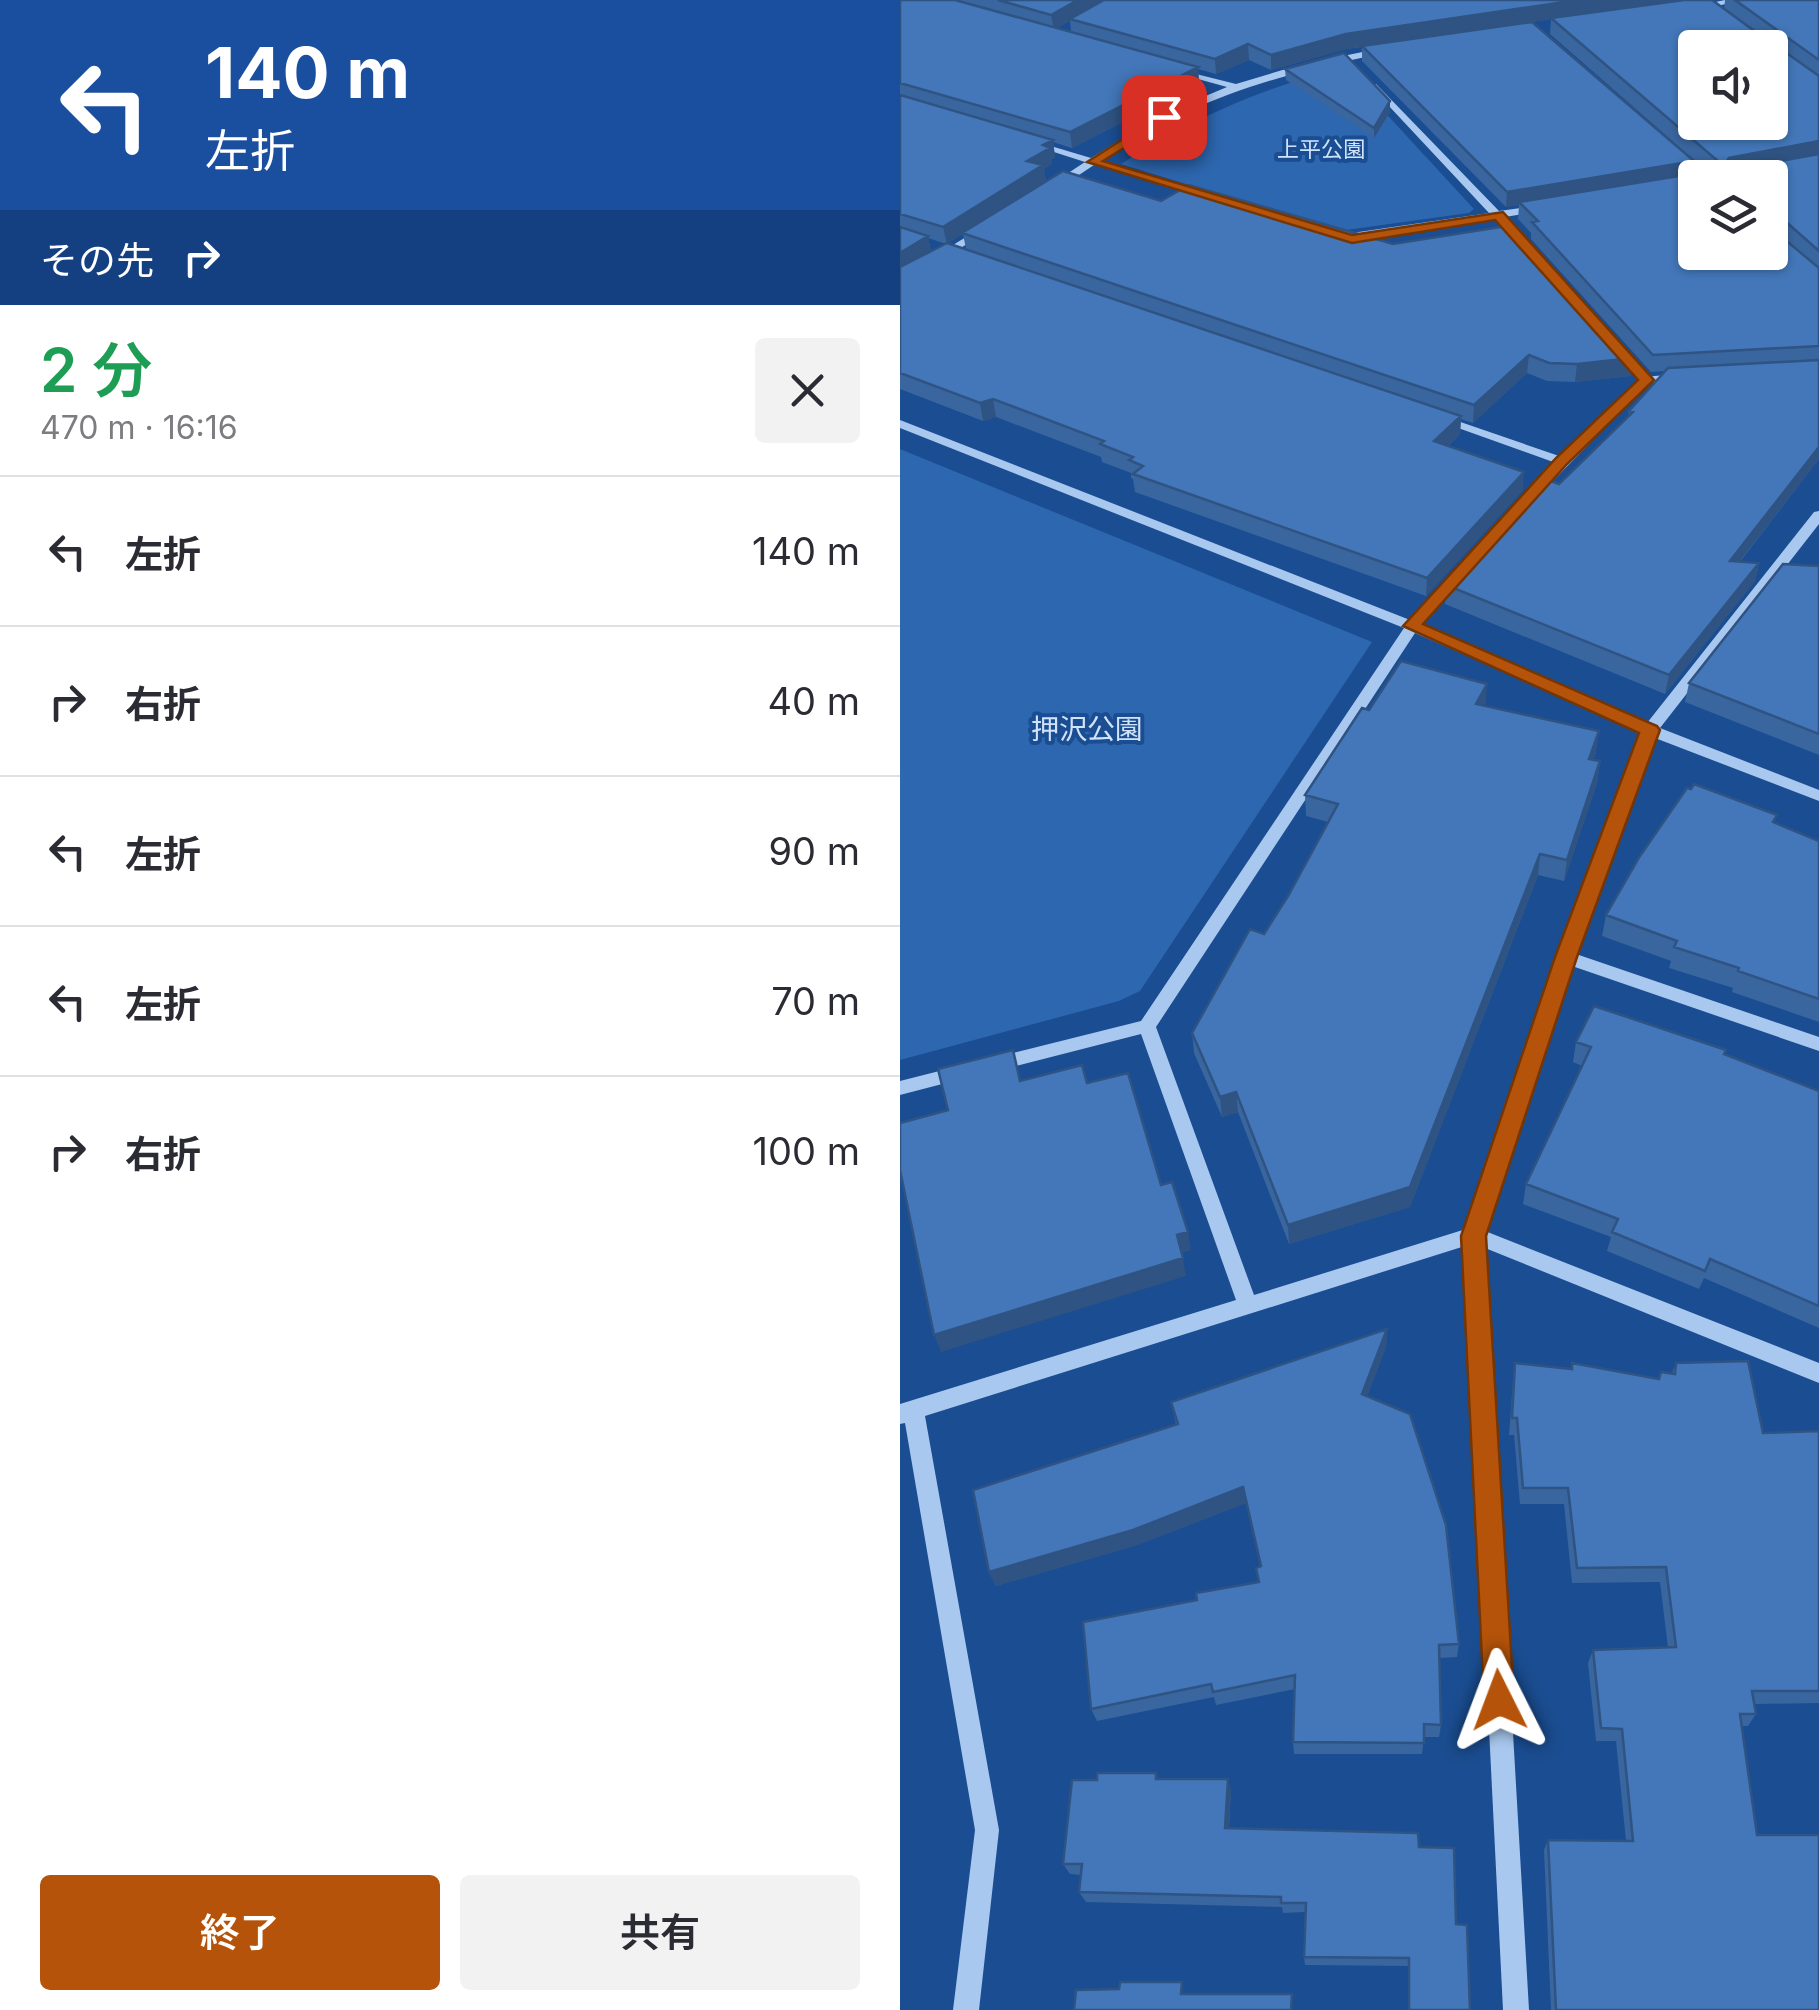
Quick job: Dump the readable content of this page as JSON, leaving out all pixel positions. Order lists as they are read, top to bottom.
{
  "parks": ["上平公園", "押沢公園"],
  "page": {
    "turn": ["140 m", "左折"],
    "then": "その先",
    "heading": ["2 分", "470 m · 16:16"],
    "list": [
      {
        "name": "左折",
        "value": "140 m"
      },
      {
        "name": "右折",
        "value": "40 m"
      },
      {
        "name": "左折",
        "value": "90 m"
      },
      {
        "name": "左折",
        "value": "70 m"
      },
      {
        "name": "右折",
        "value": "100 m"
      }
    ],
    "buttons": ["終了", "共有"]
  }
}
